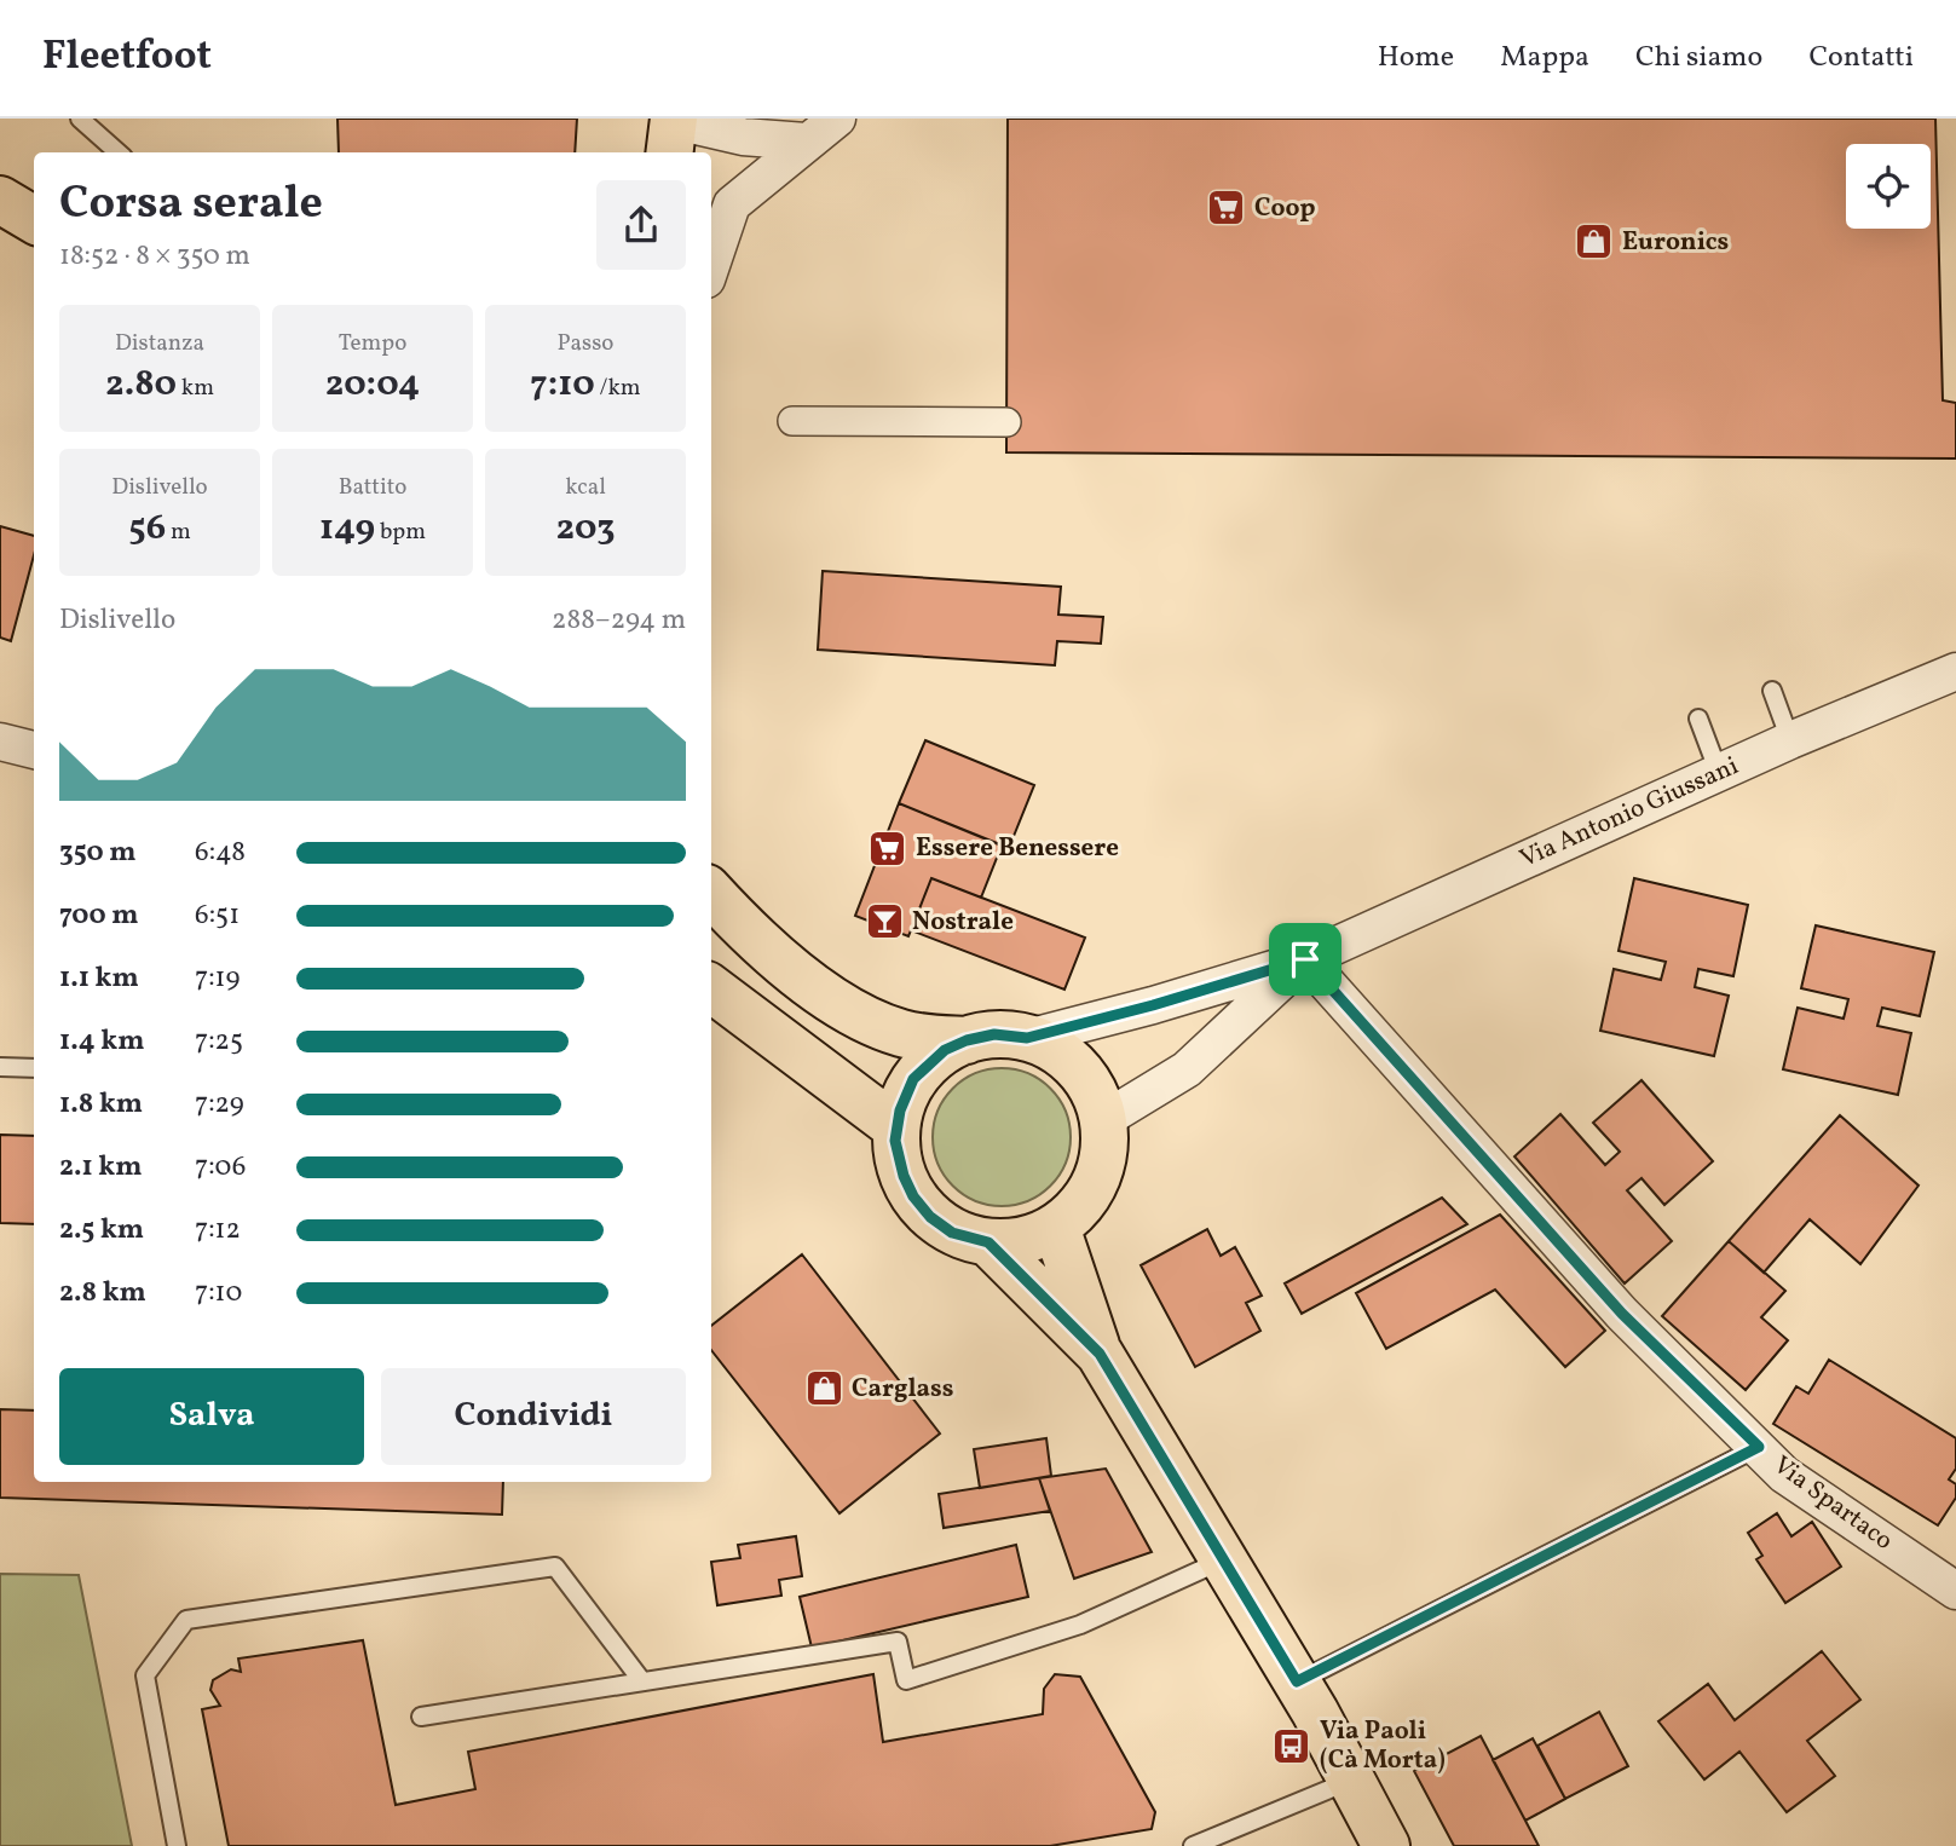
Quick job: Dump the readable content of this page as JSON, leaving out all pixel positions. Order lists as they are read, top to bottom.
{
  "streets": {
    "street": ["Via Antonio Giussani", "Via Spartaco"]
  },
  "crossings": [
    ["Via Antonio Giussani", "Via Spartaco"]
  ],
  "places": {
    "supermarket": ["Coop", "Essere Benessere"],
    "shop": ["Euronics", "Carglass"],
    "bar": ["Nostrale"],
    "bus stop": ["Via Paoli (Cà Morta)"]
  },
  "page": {
    "header": "Fleetfoot",
    "nav": [
      "Home",
      "Mappa",
      "Chi siamo",
      "Contatti"
    ],
    "heading": ["Corsa serale", "18:52 · 8 × 350 m"],
    "stats": [
      ["Distanza", "2.80 km"],
      ["Tempo", "20:04"],
      ["Passo", "7:10 /km"],
      ["Dislivello", "56 m"],
      ["Battito", "149 bpm"],
      ["kcal", "203"]
    ],
    "chart": ["Dislivello", "288–294 m"],
    "list": [
      {
        "name": "350 m",
        "note": "6:48"
      },
      {
        "name": "700 m",
        "note": "6:51"
      },
      {
        "name": "1.1 km",
        "note": "7:19"
      },
      {
        "name": "1.4 km",
        "note": "7:25"
      },
      {
        "name": "1.8 km",
        "note": "7:29"
      },
      {
        "name": "2.1 km",
        "note": "7:06"
      },
      {
        "name": "2.5 km",
        "note": "7:12"
      },
      {
        "name": "2.8 km",
        "note": "7:10"
      }
    ],
    "buttons": ["Salva", "Condividi"]
  }
}
